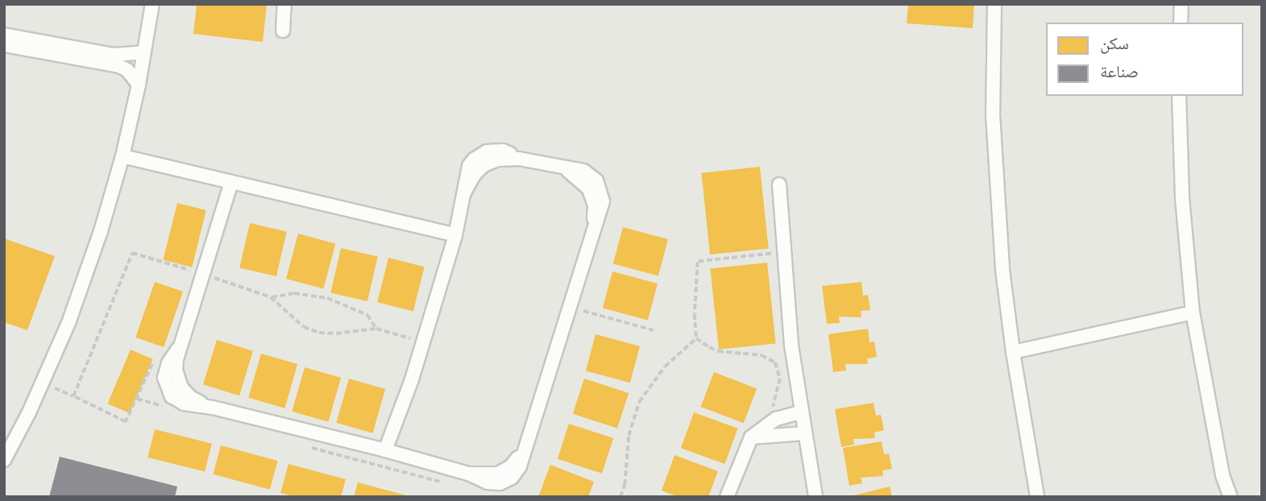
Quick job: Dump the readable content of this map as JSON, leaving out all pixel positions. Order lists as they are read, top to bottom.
{
  "legend": ["سكن", "صناعة"]
}
